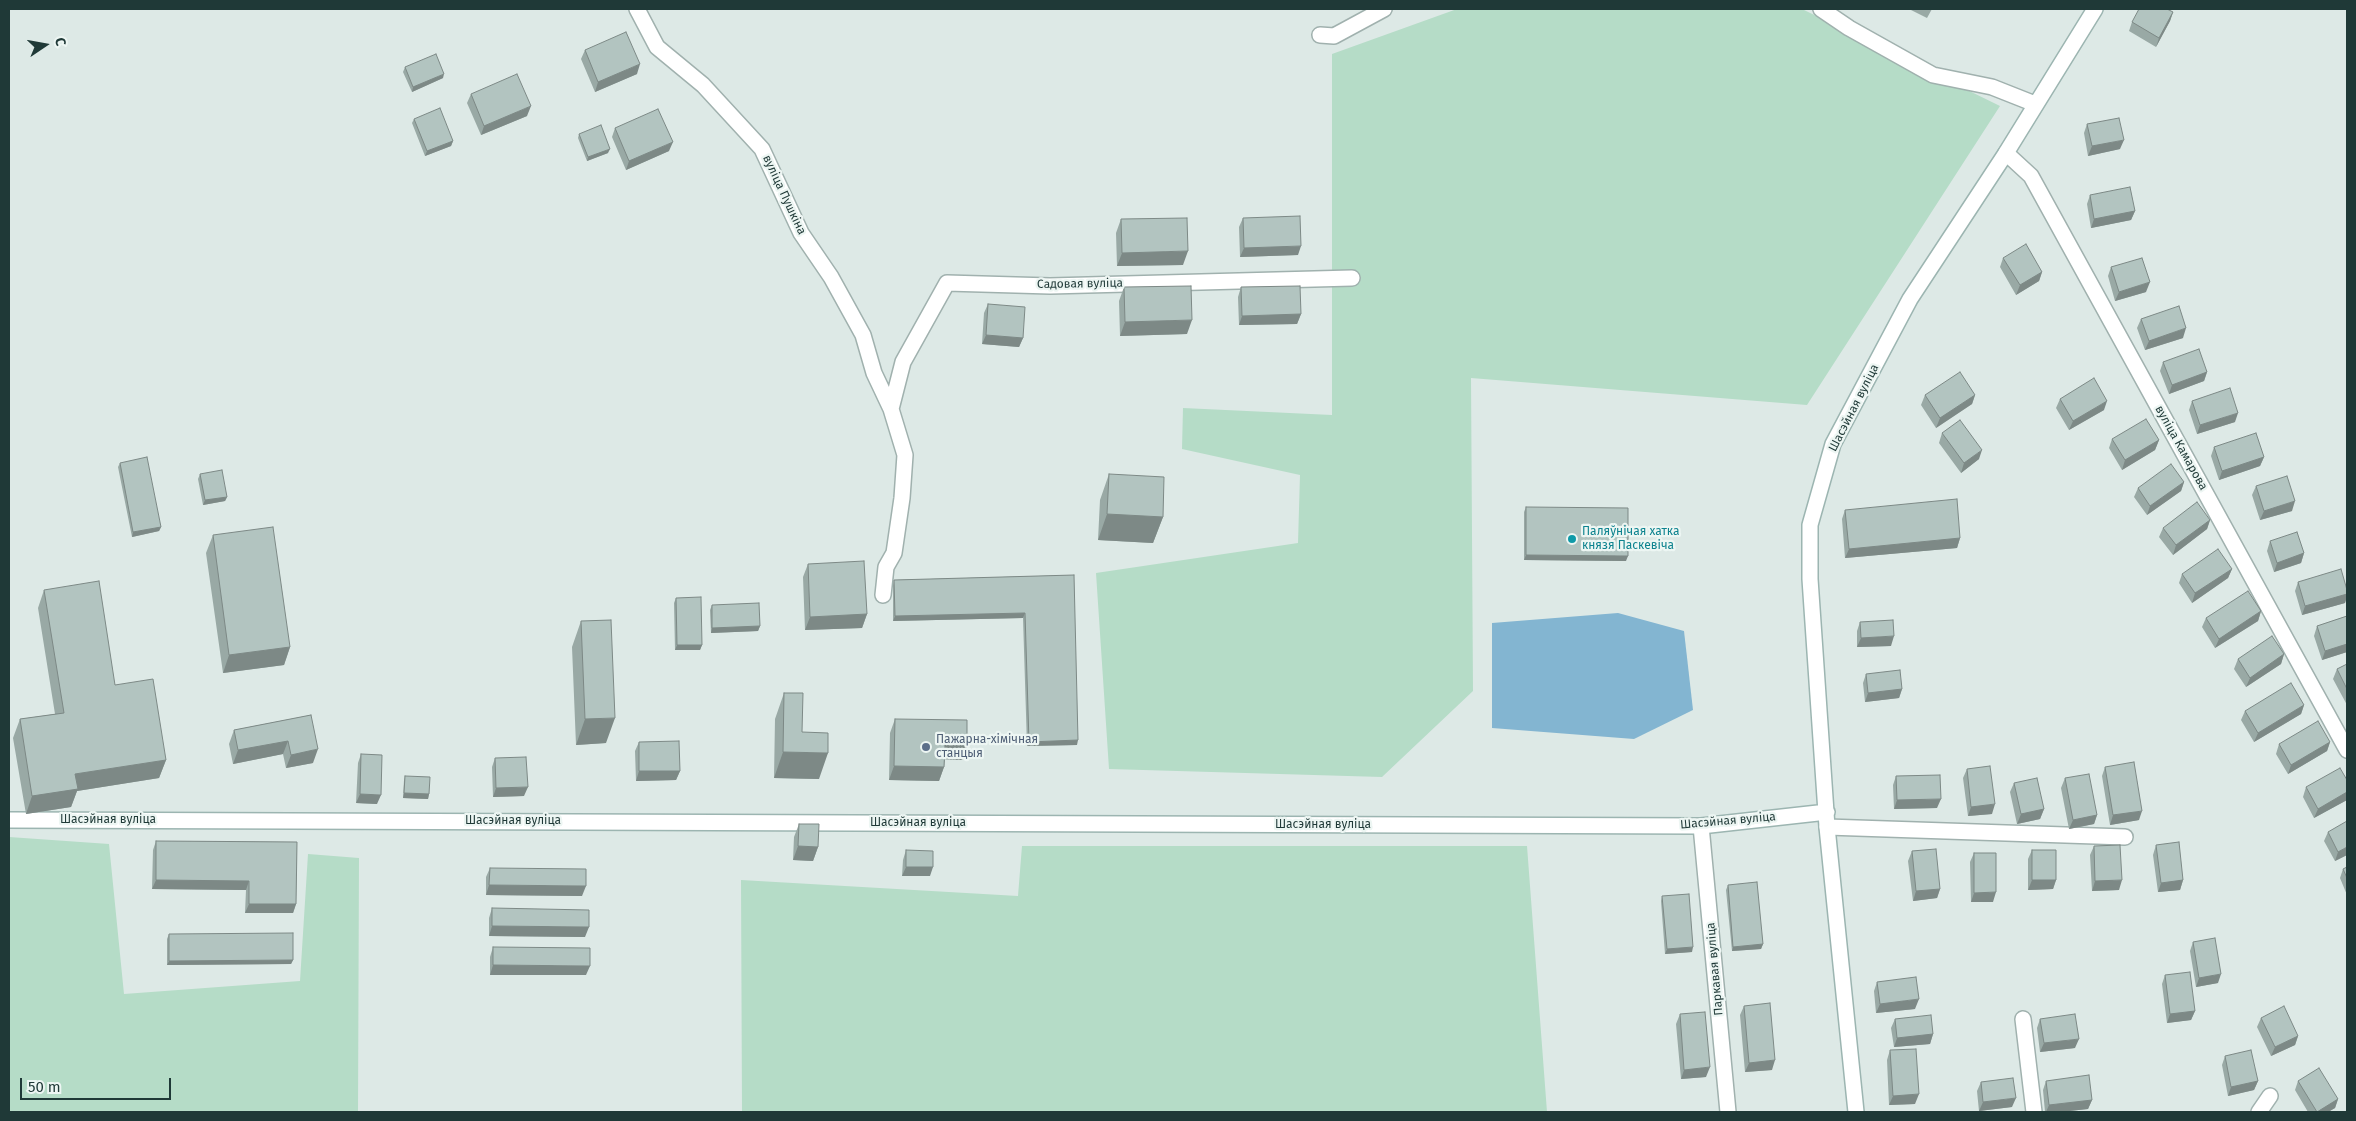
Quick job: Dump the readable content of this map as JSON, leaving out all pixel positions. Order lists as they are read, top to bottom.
{
  "streets": {
    "street": [
      "вуліца Пушкіна",
      "Садовая вуліца",
      "Шасэйная вуліца",
      "вуліца Камарова",
      "Паркавая вуліца"
    ]
  },
  "crossings": [
    ["вуліца Пушкіна", "Садовая вуліца"],
    ["Шасэйная вуліца", "вуліца Камарова"],
    ["Шасэйная вуліца", "Паркавая вуліца"]
  ],
  "places": ["Паляўнічая хатка князя Паскевіча", "Пажарна-хімічная станцыя"],
  "scale_bar": "50 m",
  "north": "right"
}
